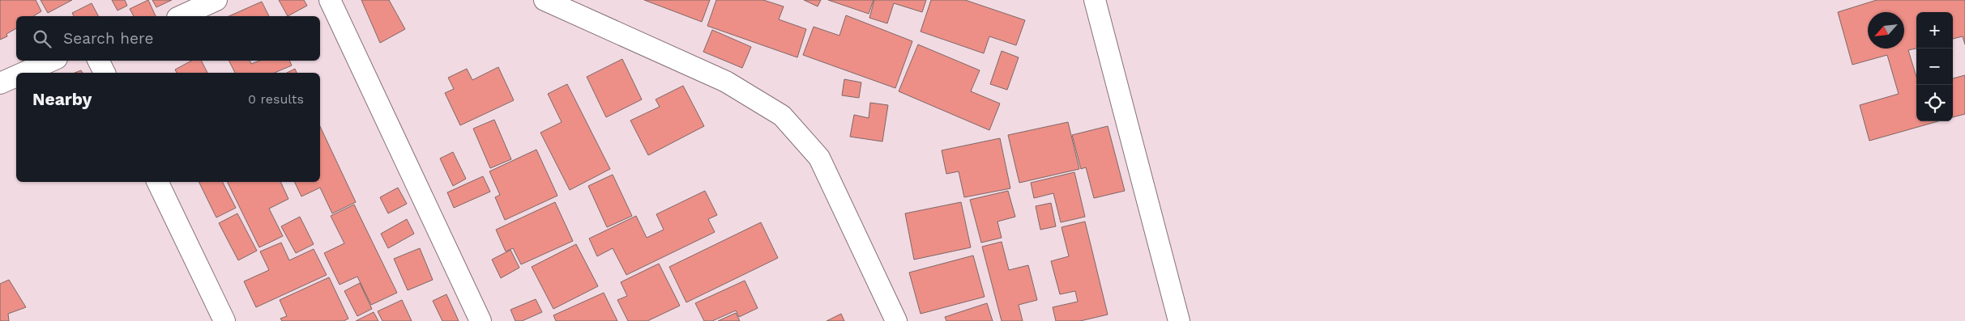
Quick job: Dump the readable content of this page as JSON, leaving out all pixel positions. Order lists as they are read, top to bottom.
{
  "north": "bottom left",
  "page": {
    "map_buttons": ["+", "−"],
    "search": "Search here",
    "heading": ["Nearby", "0 results"]
  }
}
